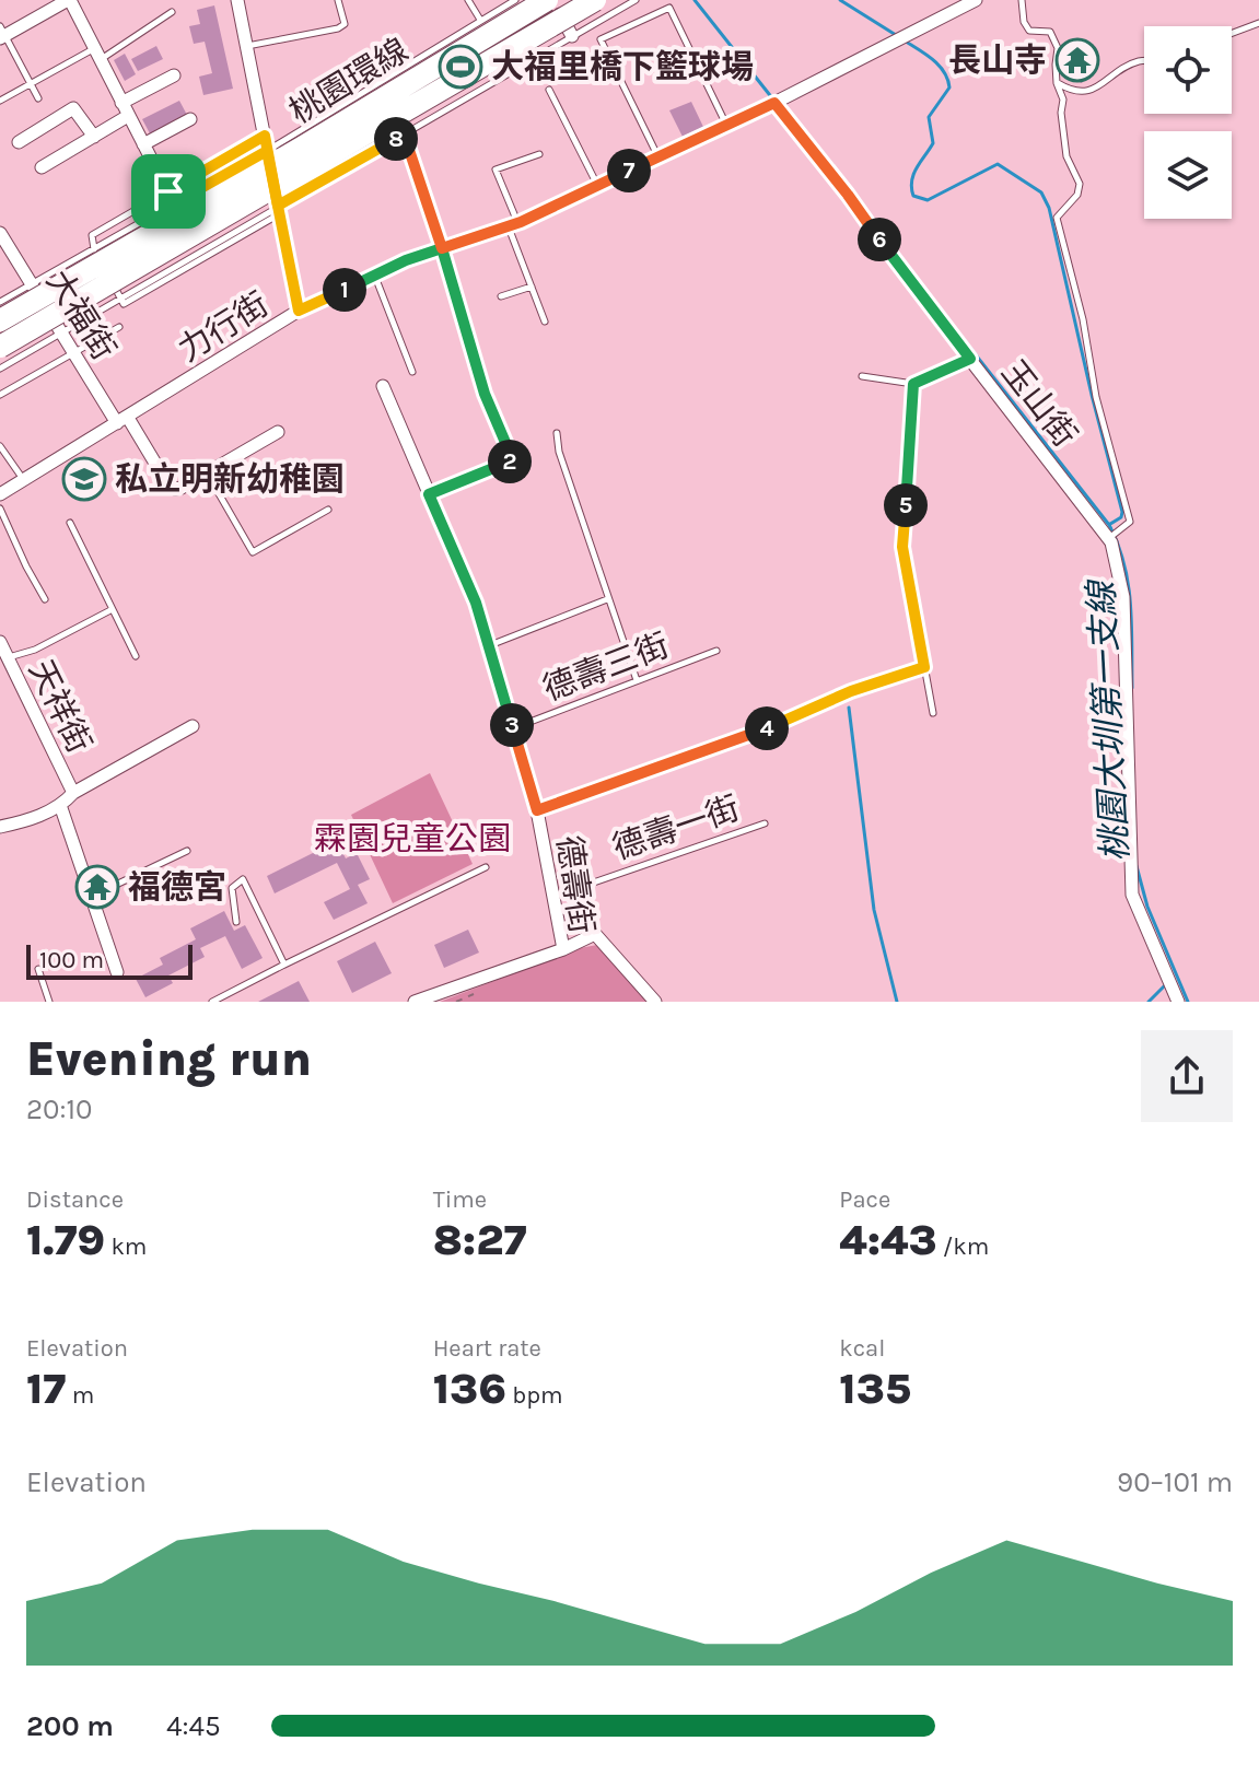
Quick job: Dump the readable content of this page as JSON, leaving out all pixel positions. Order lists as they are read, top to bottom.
{
  "streets": {
    "highway": ["桃園環線"],
    "street": [
      "大福街",
      "力行街",
      "玉山街",
      "天祥街",
      "德壽街"
    ],
    "lane": ["德壽三街", "德壽一街"]
  },
  "crossings": [
    ["大福街", "力行街"],
    ["力行街", "玉山街"],
    ["德壽三街", "德壽街"],
    ["德壽一街", "德壽街"]
  ],
  "water": ["桃園大圳第一支線"],
  "parks": ["霖園兒童公園"],
  "places": {
    "temple": ["長山寺", "福德宮"],
    "sports": ["大福里橋下籃球場"],
    "school or university": ["私立明新幼稚園"]
  },
  "scale_bar": "100 m",
  "page": {
    "pins": [
      "8",
      "7",
      "6",
      "1",
      "2",
      "5",
      "3",
      "4"
    ],
    "scale": "100 m",
    "heading": ["Evening run", "20:10"],
    "stats": [
      ["Distance", "1.79 km"],
      ["Time", "8:27"],
      ["Pace", "4:43 /km"],
      ["Elevation", "17 m"],
      ["Heart rate", "136 bpm"],
      ["kcal", "135"]
    ],
    "chart": ["Elevation", "90–101 m"],
    "list": [
      {
        "name": "200 m",
        "note": "4:45"
      }
    ]
  }
}
